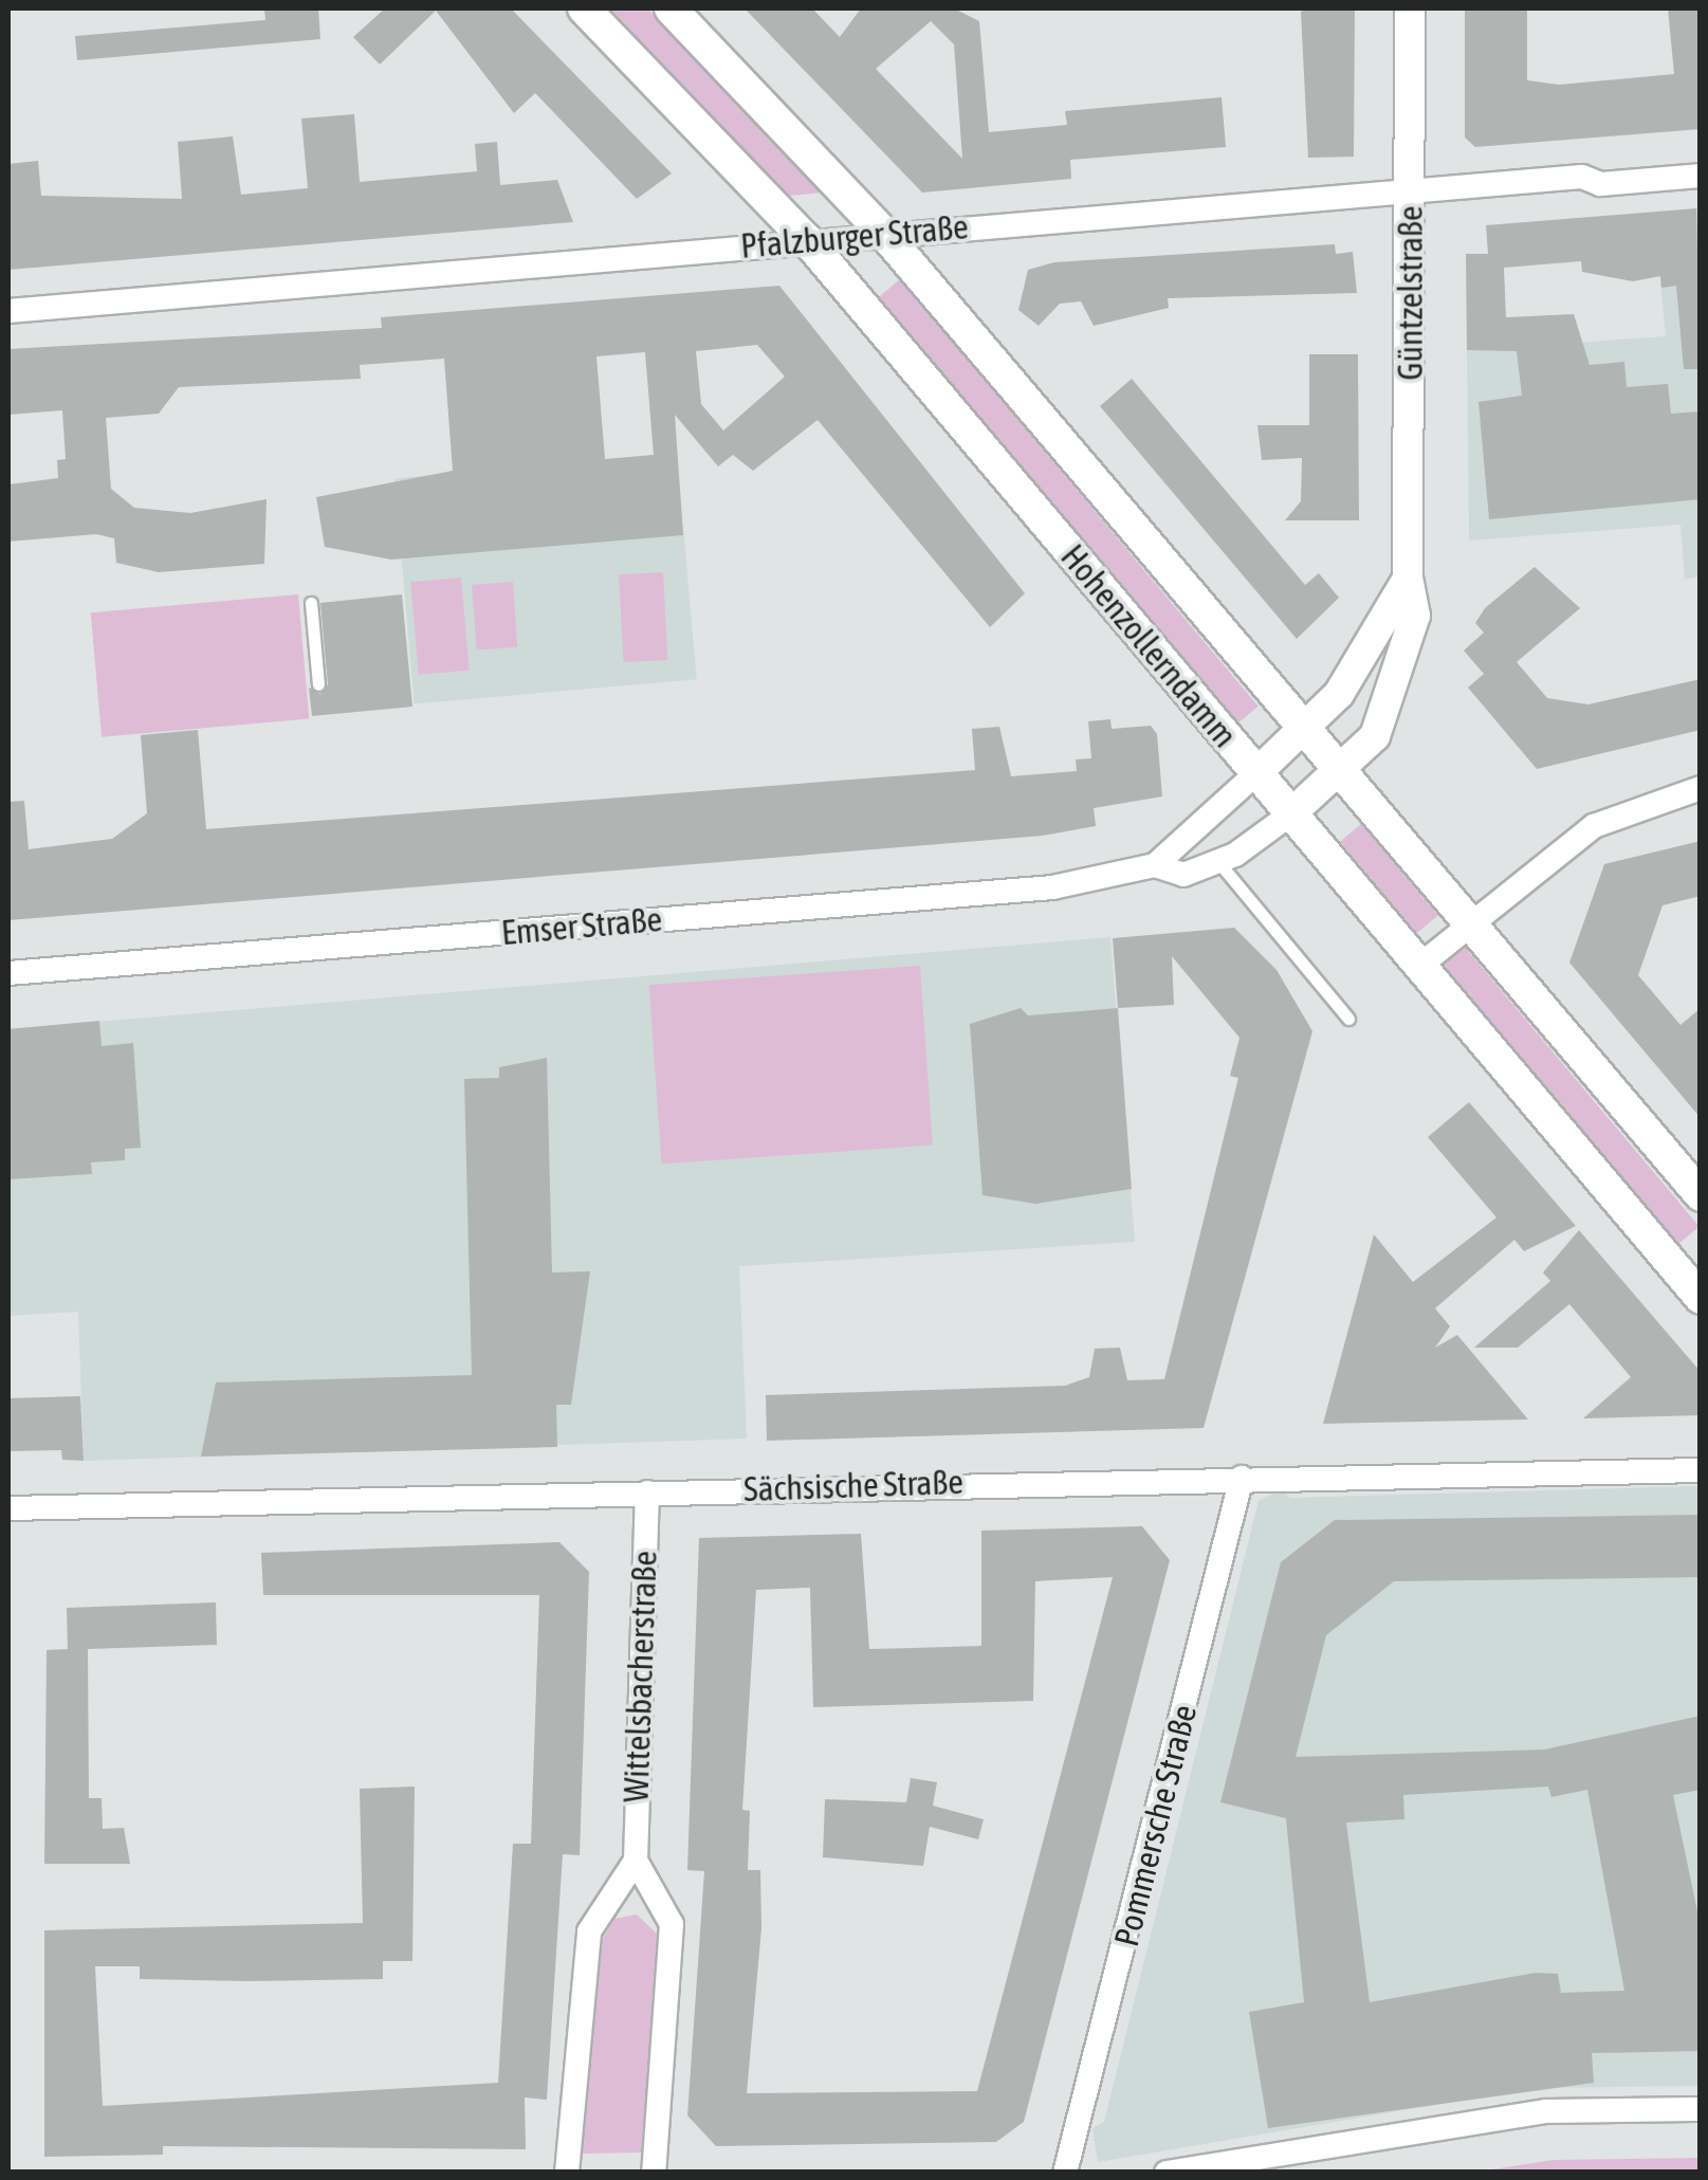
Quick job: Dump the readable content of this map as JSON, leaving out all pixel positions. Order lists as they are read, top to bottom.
{
  "streets": {
    "main road": ["Hohenzollerndamm"],
    "street": [
      "Pfalzburger Straße",
      "Güntzelstraße",
      "Emser Straße",
      "Sächsische Straße",
      "Wittelsbacherstraße",
      "Pommersche Straße"
    ]
  },
  "crossings": [
    ["Pfalzburger Straße", "Güntzelstraße"],
    ["Pfalzburger Straße", "Hohenzollerndamm"],
    ["Güntzelstraße", "Hohenzollerndamm"],
    ["Güntzelstraße", "Emser Straße"],
    ["Hohenzollerndamm", "Emser Straße"],
    ["Sächsische Straße", "Wittelsbacherstraße"],
    ["Sächsische Straße", "Pommersche Straße"]
  ]
}
